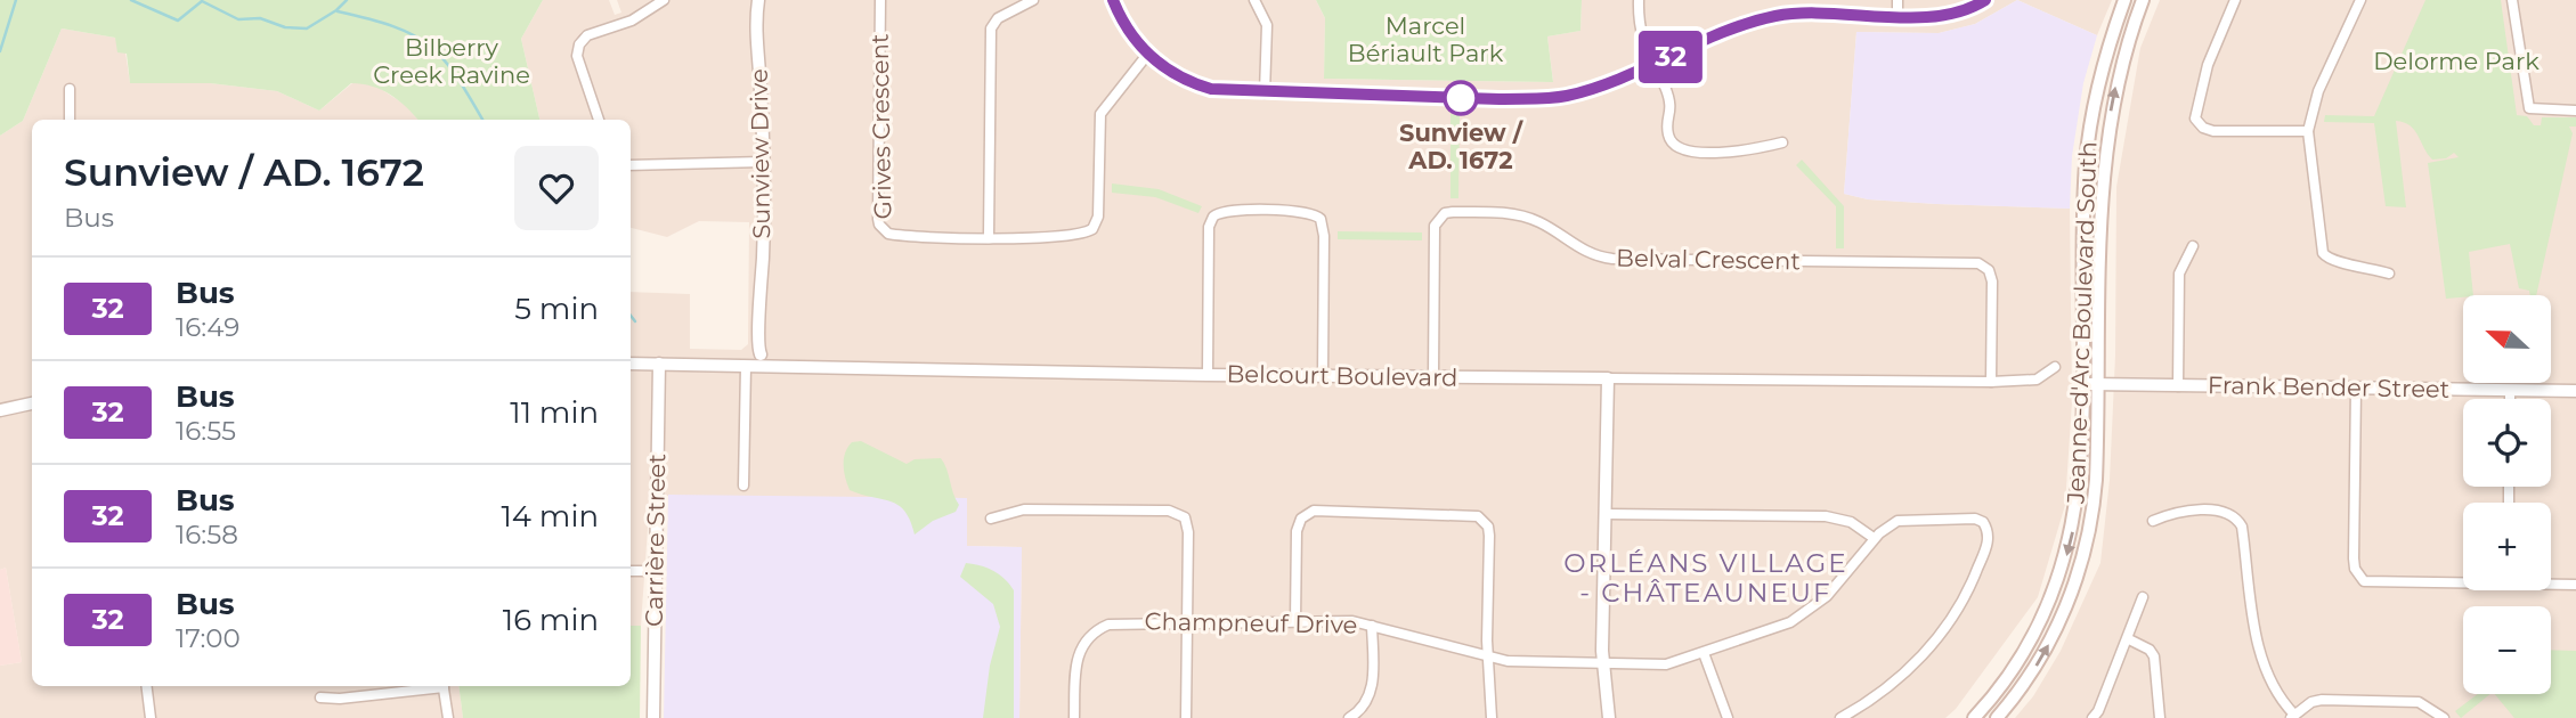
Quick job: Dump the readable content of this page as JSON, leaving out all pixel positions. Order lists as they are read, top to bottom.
{
  "streets": {
    "main road": ["Jeanne-d'Arc Boulevard South"],
    "street": [
      "Grives Crescent",
      "Sunview Drive",
      "Belval Crescent",
      "Belcourt Boulevard",
      "Frank Bender Street",
      "Carrière Street",
      "Champneuf Drive"
    ]
  },
  "crossings": [
    ["Sunview Drive", "Belcourt Boulevard"],
    ["Belval Crescent", "Belcourt Boulevard"],
    ["Jeanne-d'Arc Boulevard South", "Frank Bender Street"],
    ["Belcourt Boulevard", "Carrière Street"]
  ],
  "districts": ["ORLÉANS VILLAGE - CHÂTEAUNEUF"],
  "parks": ["Marcel Bériault Park", "Bilberry Creek Ravine", "Delorme Park"],
  "places": ["Sunview / AD. 1672"],
  "lines": ["bus line 32"],
  "north": "left",
  "page": {
    "on_map": "32",
    "heading": ["Sunview / AD. 1672", "Bus"],
    "list": [
      {
        "mark": "32",
        "name": "Bus",
        "note": "16:49",
        "value": "5 min"
      },
      {
        "mark": "32",
        "name": "Bus",
        "note": "16:55",
        "value": "11 min"
      },
      {
        "mark": "32",
        "name": "Bus",
        "note": "16:58",
        "value": "14 min"
      },
      {
        "mark": "32",
        "name": "Bus",
        "note": "17:00",
        "value": "16 min"
      }
    ],
    "map_buttons": ["+", "−"]
  }
}
